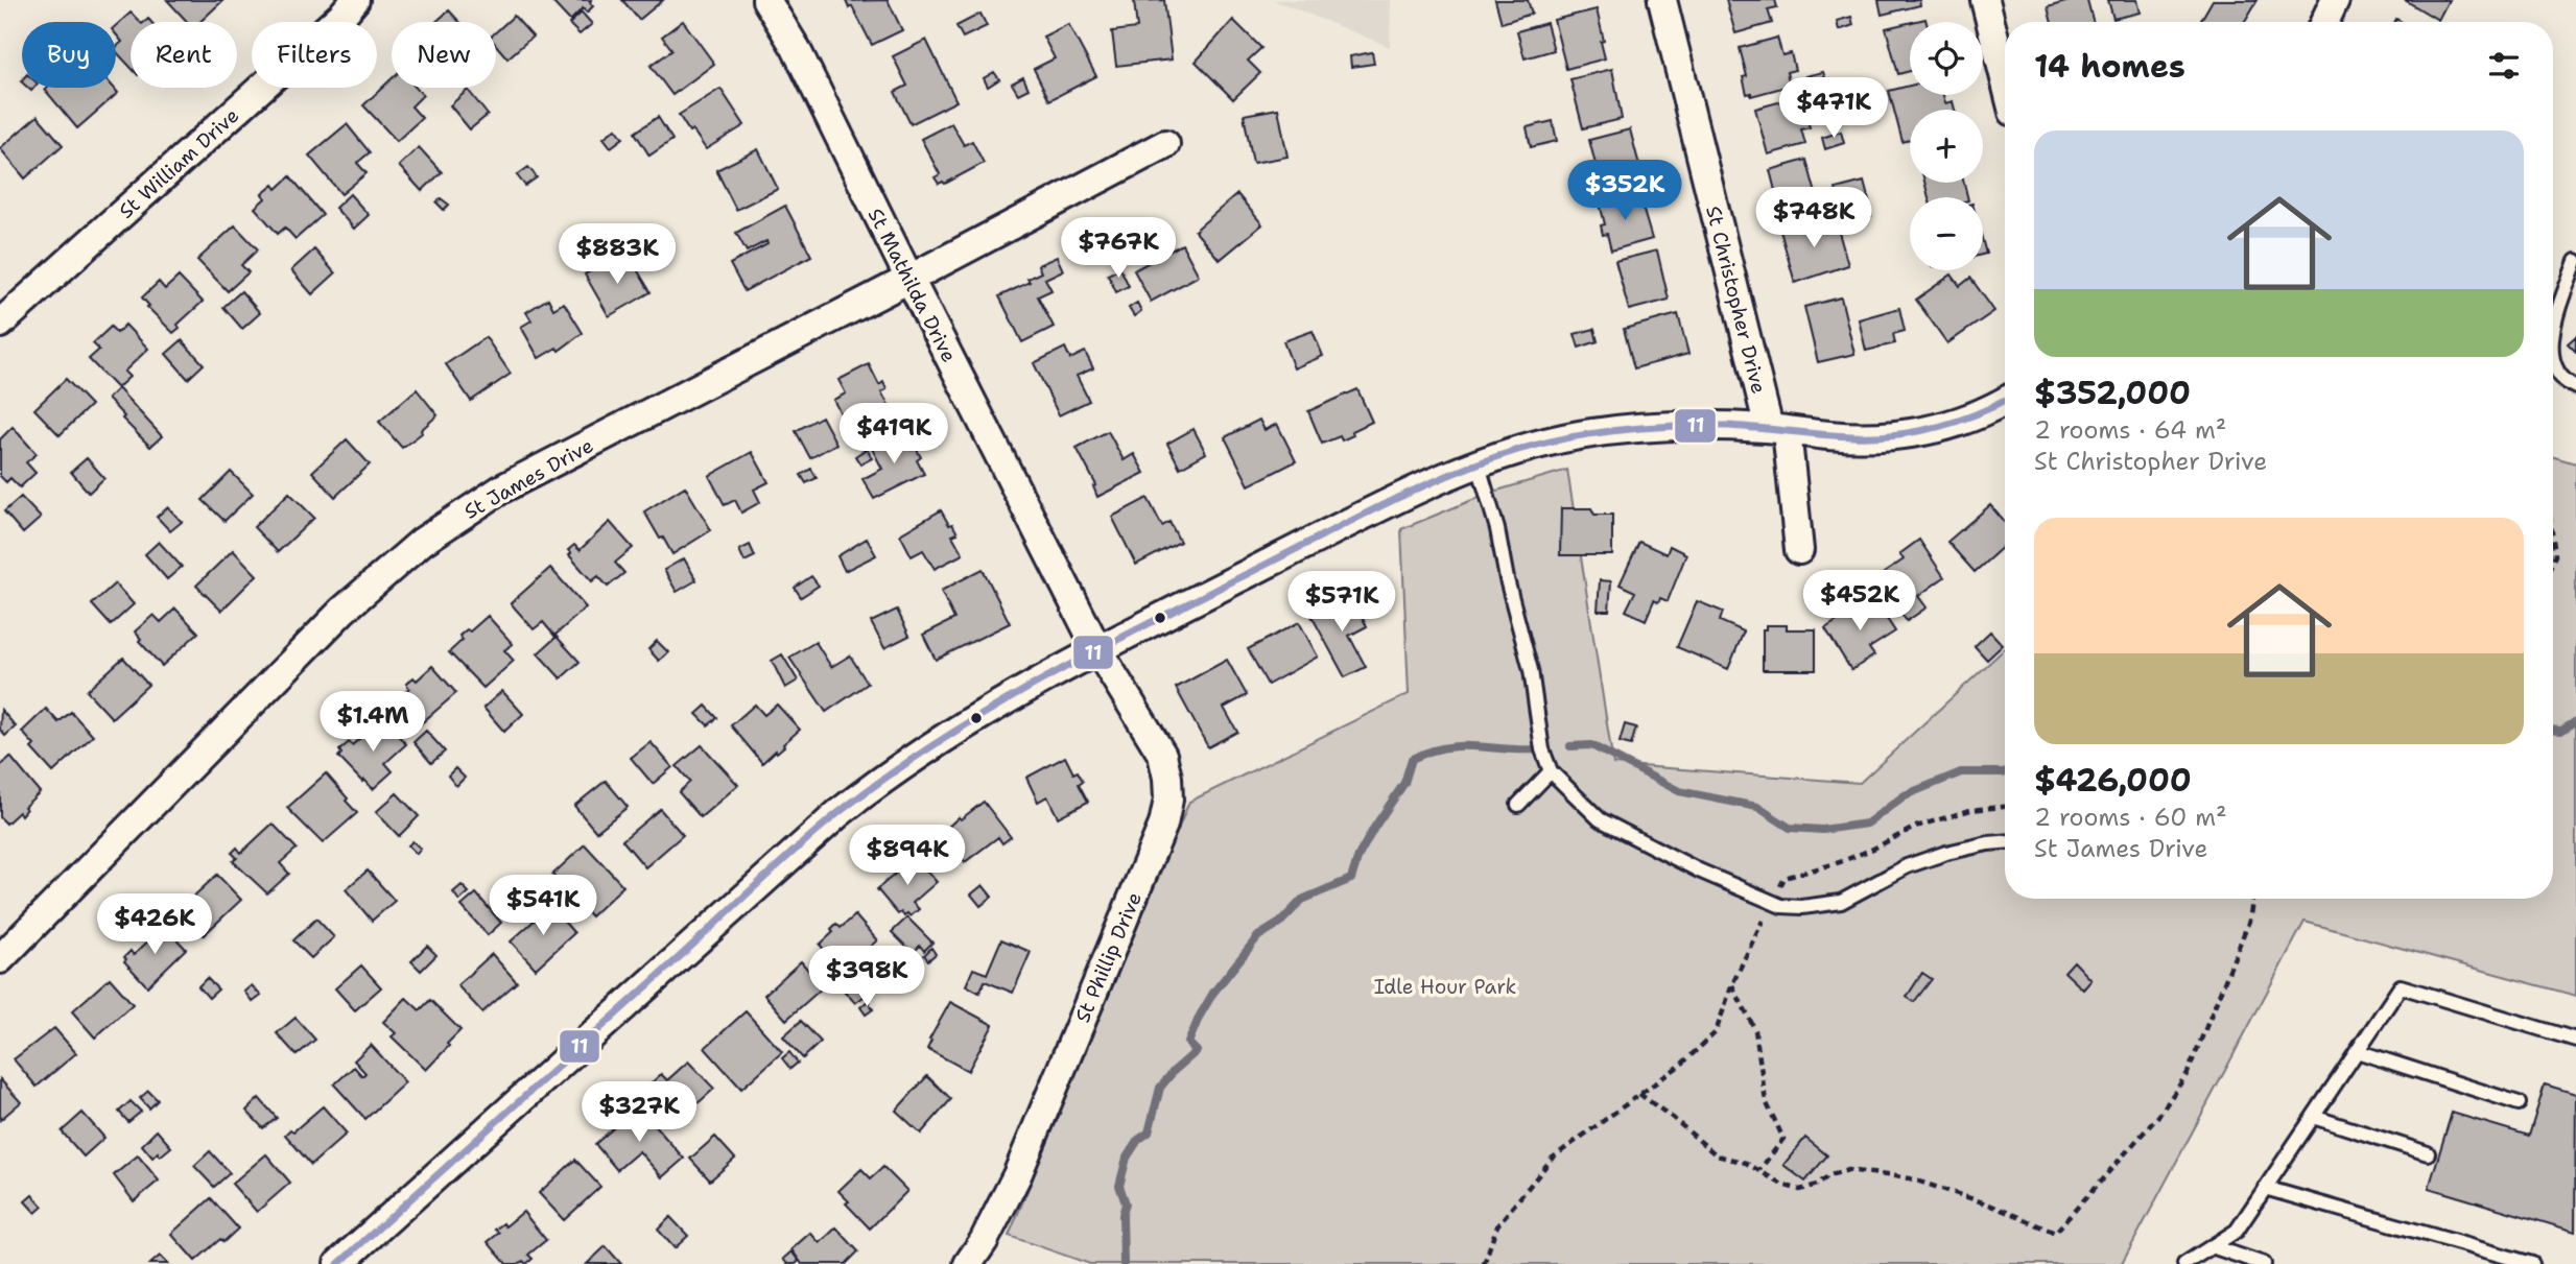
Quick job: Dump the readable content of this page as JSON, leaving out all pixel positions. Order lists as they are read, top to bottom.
{
  "streets": {
    "street": [
      "St William Drive",
      "St Mathilda Drive",
      "St Christopher Drive",
      "St James Drive",
      "St Phillip Drive"
    ]
  },
  "crossings": [
    ["St Mathilda Drive", "St James Drive"],
    ["St Mathilda Drive", "St Phillip Drive"]
  ],
  "parks": ["Idle Hour Park"],
  "lines": ["transit line 11"],
  "page": {
    "map_buttons": ["+", "−"],
    "chip": [
      "Buy",
      "Rent",
      "Filters",
      "New"
    ],
    "heading": "14 homes",
    "price": [
      "$471K",
      "$352K",
      "$748K",
      "$767K",
      "$883K",
      "$419K",
      "$452K",
      "$571K",
      "$1.4M",
      "$894K",
      "$541K",
      "$426K",
      "$398K",
      "$327K"
    ],
    "list": [
      {
        "name": "$352,000",
        "note": "2 rooms · 64 m² · St Christopher Drive"
      },
      {
        "name": "$426,000",
        "note": "2 rooms · 60 m² · St James Drive"
      }
    ]
  }
}
